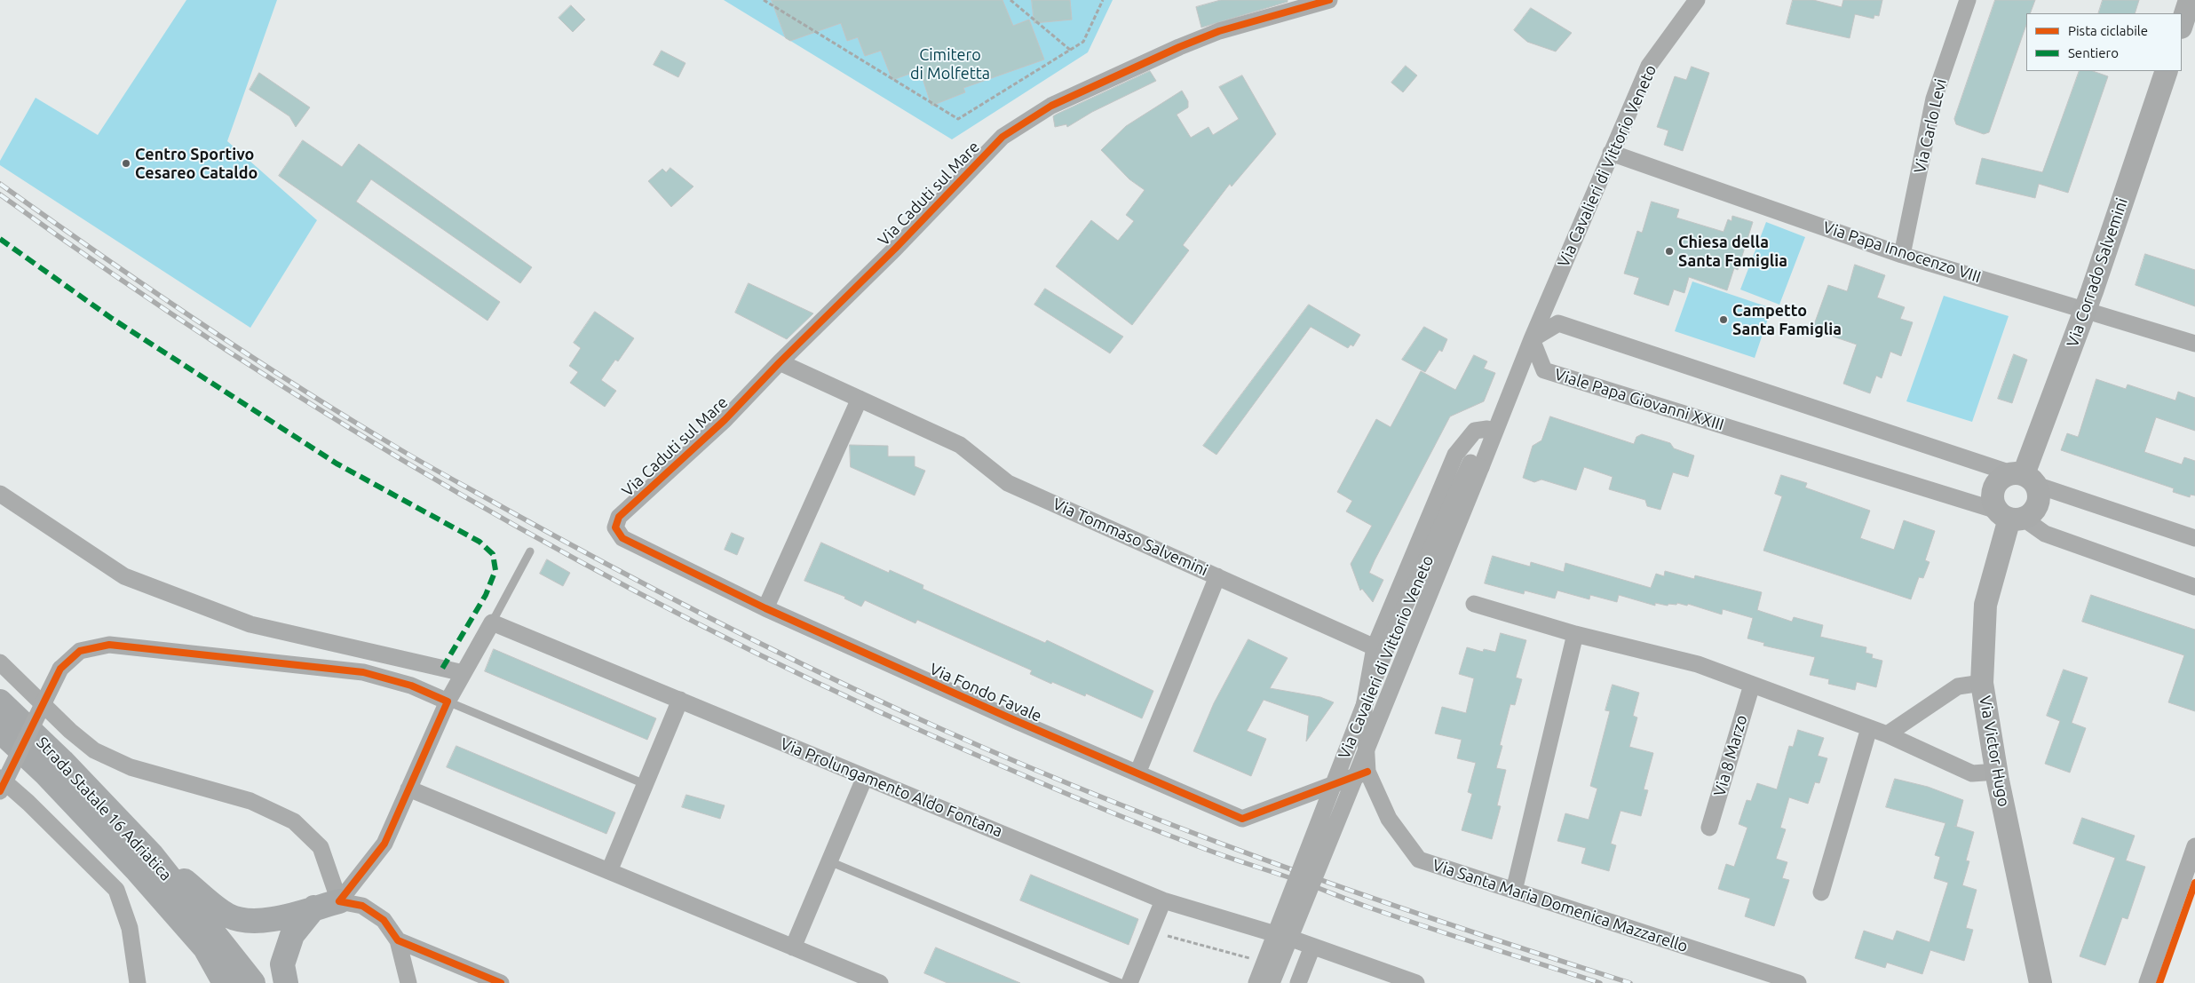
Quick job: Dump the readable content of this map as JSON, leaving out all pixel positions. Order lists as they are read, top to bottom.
{
  "streets": {
    "highway": ["Strada Statale 16 Adriatica"],
    "main road": ["Via Corrado Salvemini", "Via Victor Hugo"],
    "street": [
      "Via Carlo Levi",
      "Via Cavalieri di Vittorio Veneto",
      "Via Caduti sul Mare",
      "Via Papa Innocenzo VIII",
      "Viale Papa Giovanni XXIII",
      "Via Tommaso Salvemini",
      "Via Fondo Favale",
      "Via 8 Marzo",
      "Via Prolungamento Aldo Fontana",
      "Via Santa Maria Domenica Mazzarello"
    ]
  },
  "crossings": [
    ["Via Carlo Levi", "Via Papa Innocenzo VIII"],
    ["Via Cavalieri di Vittorio Veneto", "Via Papa Innocenzo VIII"],
    ["Via Cavalieri di Vittorio Veneto", "Viale Papa Giovanni XXIII"],
    ["Via Caduti sul Mare", "Via Tommaso Salvemini"],
    ["Via Caduti sul Mare", "Via Fondo Favale"],
    ["Via Papa Innocenzo VIII", "Via Corrado Salvemini"],
    ["Via Corrado Salvemini", "Viale Papa Giovanni XXIII"],
    ["Via Corrado Salvemini", "Via Victor Hugo"],
    ["Viale Papa Giovanni XXIII", "Via Victor Hugo"],
    ["Via Fondo Favale", "Via Santa Maria Domenica Mazzarello"]
  ],
  "parks": ["Cimitero di Molfetta"],
  "places": ["Centro Sportivo Cesareo Cataldo", "Chiesa della Santa Famiglia", "Campetto Santa Famiglia"],
  "legend": ["Pista ciclabile", "Sentiero"]
}
